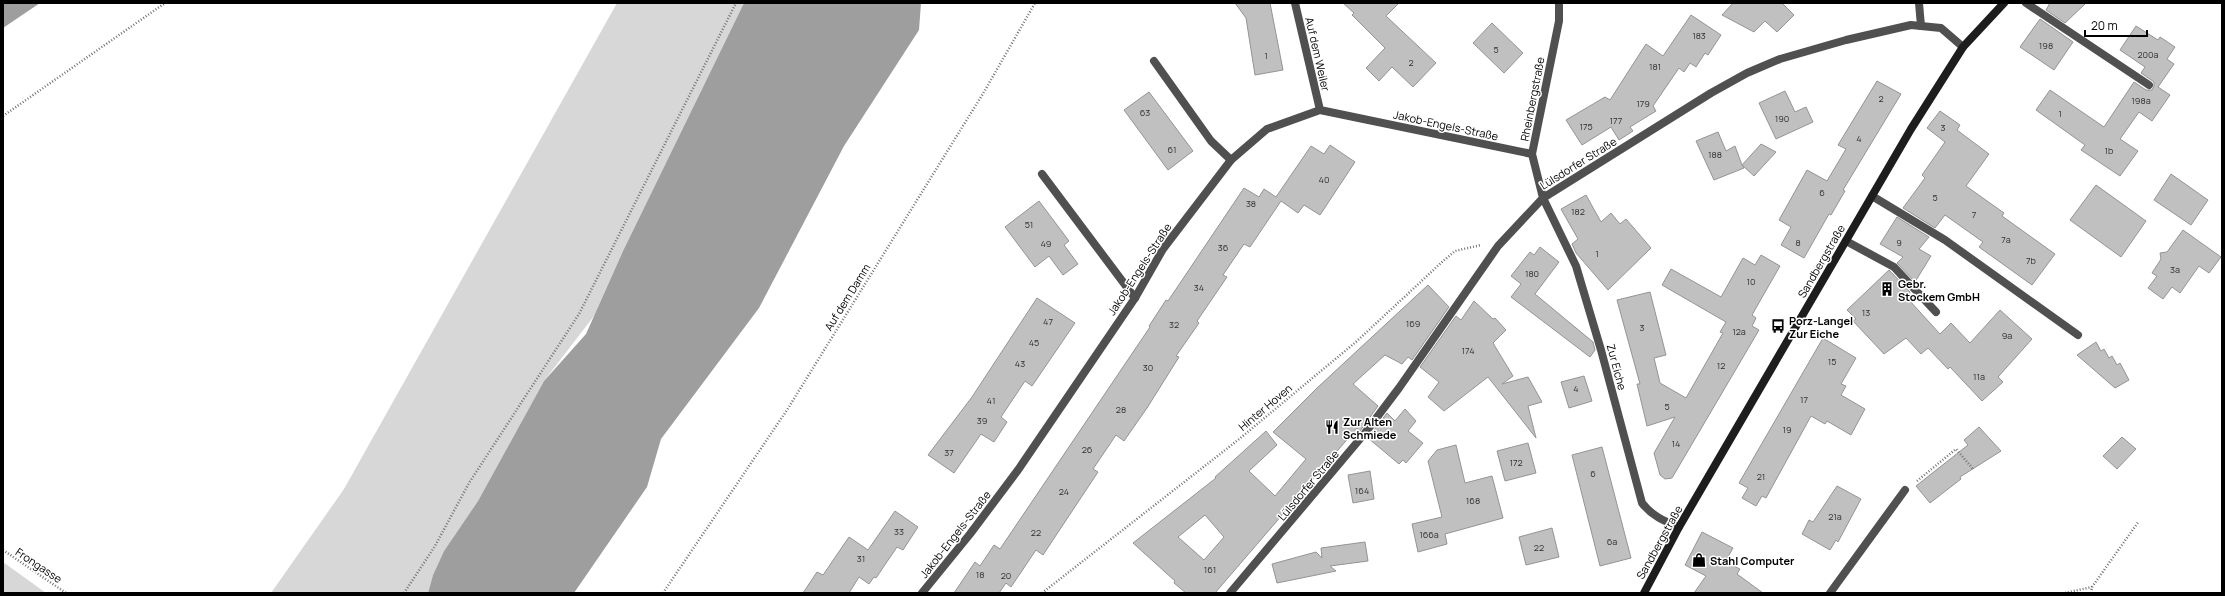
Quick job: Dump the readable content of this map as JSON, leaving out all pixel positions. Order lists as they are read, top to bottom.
{
  "streets": {
    "street": [
      "Auf dem Weiler",
      "Rheinbergstraße",
      "Jakob-Engels-Straße",
      "Lülsdorfer Straße",
      "Sandbergstraße",
      "Zur Eiche"
    ],
    "path": ["Auf dem Damm", "Hinter Hoven", "Frongasse"]
  },
  "crossings": [
    ["Auf dem Weiler", "Jakob-Engels-Straße"],
    ["Rheinbergstraße", "Jakob-Engels-Straße"],
    ["Rheinbergstraße", "Lülsdorfer Straße"],
    ["Rheinbergstraße", "Zur Eiche"],
    ["Lülsdorfer Straße", "Sandbergstraße"],
    ["Lülsdorfer Straße", "Zur Eiche"],
    ["Lülsdorfer Straße", "Hinter Hoven"],
    ["Sandbergstraße", "Zur Eiche"]
  ],
  "places": {
    "building": ["Gebr. Stockem GmbH"],
    "bus stop": ["Porz-Langel Zur Eiche"],
    "restaurant": ["Zur Alten Schmiede"],
    "shop": ["Stahl Computer"]
  },
  "house_numbers": [
    "183",
    "198",
    "5",
    "200a",
    "1",
    "2",
    "181",
    "2",
    "198a",
    "179",
    "63",
    "1",
    "190",
    "177",
    "175",
    "3",
    "4",
    "61",
    "1b",
    "188",
    "40",
    "6",
    "5",
    "38",
    "182",
    "7",
    "51",
    "7a",
    "8",
    "9",
    "49",
    "36",
    "1",
    "7b",
    "3a",
    "180",
    "10",
    "34",
    "13",
    "47",
    "169",
    "32",
    "3",
    "12a",
    "9a",
    "45",
    "174",
    "15",
    "43",
    "12",
    "30",
    "11a",
    "4",
    "17",
    "41",
    "5",
    "28",
    "39",
    "19",
    "14",
    "26",
    "37",
    "172",
    "6",
    "21",
    "164",
    "24",
    "168",
    "21a",
    "33",
    "22",
    "166a",
    "6a",
    "22",
    "31",
    "161",
    "18",
    "20"
  ],
  "scale_bar": "20 m"
}
